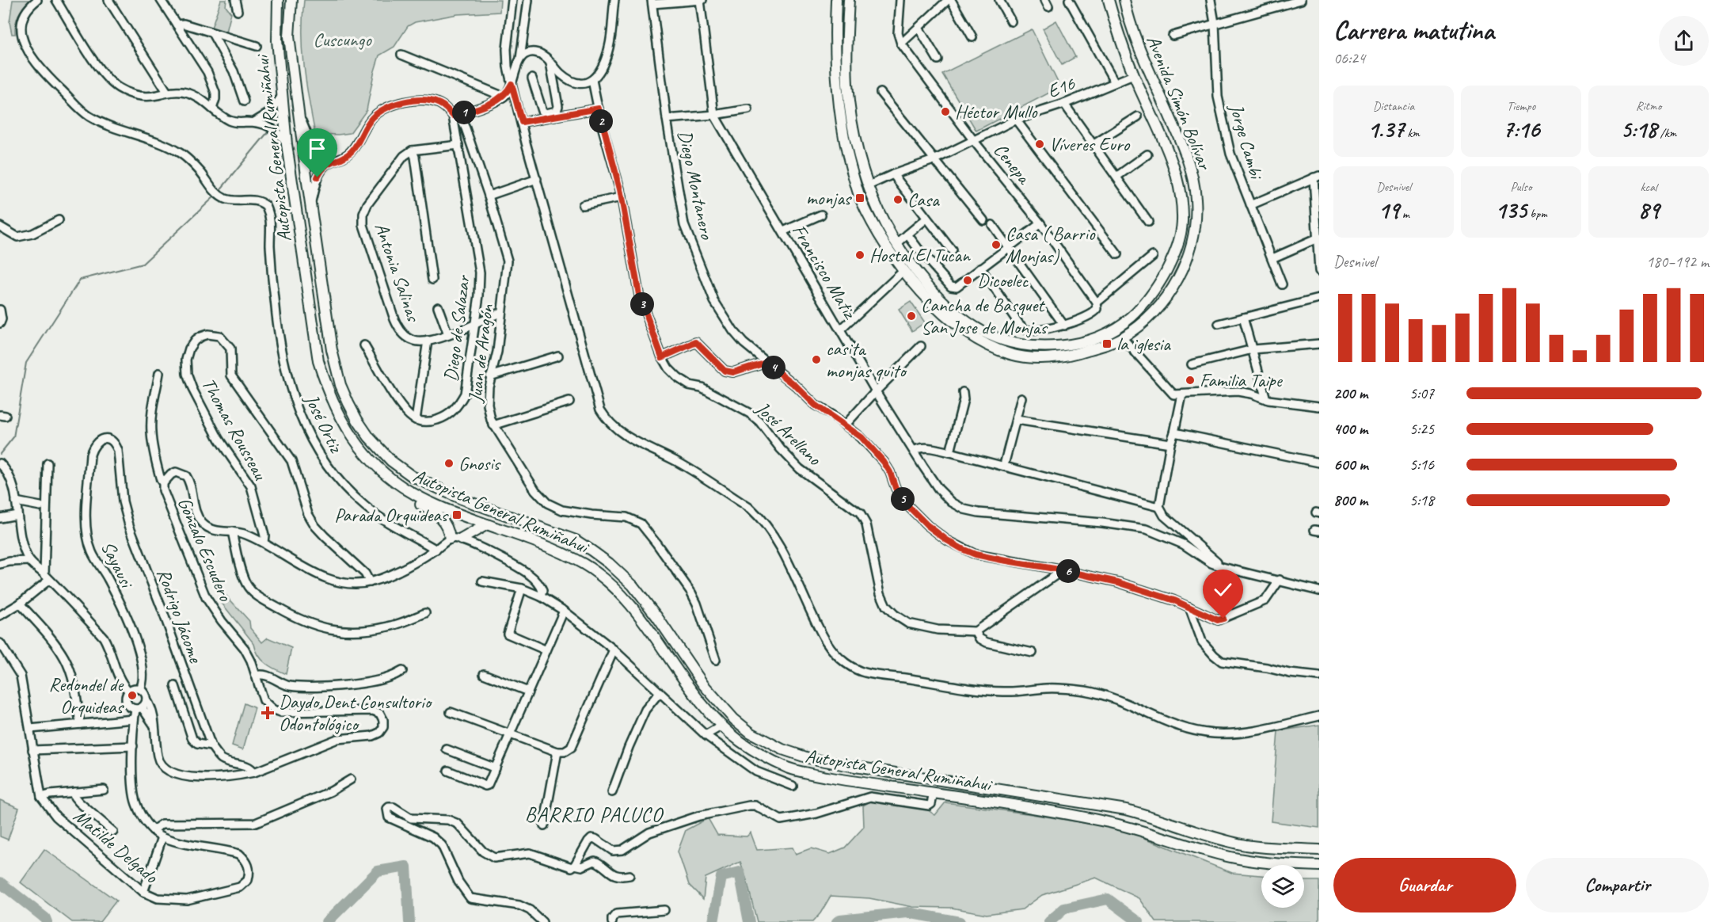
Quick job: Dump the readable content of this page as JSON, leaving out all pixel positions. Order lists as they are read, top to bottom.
{
  "streets": {
    "highway": ["Avenida Simón Bolívar", "Autopista General Rumiñahui"],
    "street": [
      "E16",
      "Jorge Cambi",
      "Cenepa",
      "Diego Montanero",
      "Francisco Matiz",
      "Antonia Salinas",
      "Diego de Salazar",
      "Juan de Aragón",
      "José Ortiz",
      "Thomas Rousseau",
      "José Arellano",
      "Gonzalo Escudero",
      "Sayausi",
      "Rodrigo Jácome",
      "Matilde Delgado"
    ]
  },
  "crossings": [
    ["E16", "Avenida Simón Bolívar"],
    ["E16", "Cenepa"],
    ["Diego Montanero", "Francisco Matiz"],
    ["Antonia Salinas", "Diego de Salazar"],
    ["Antonia Salinas", "Juan de Aragón"],
    ["Diego de Salazar", "Juan de Aragón"],
    ["José Ortiz", "Gonzalo Escudero"],
    ["Thomas Rousseau", "Gonzalo Escudero"],
    ["Gonzalo Escudero", "Sayausi"],
    ["Gonzalo Escudero", "Rodrigo Jácome"],
    ["Sayausi", "Rodrigo Jácome"]
  ],
  "districts": ["BARRIO PALUCO"],
  "parks": ["Cuscungo"],
  "places": {
    "other": [
      "Héctor Mullo",
      "Víveres Euro",
      "Casa",
      "Casa ( Barrio Monjas)",
      "Hostal El Tucan",
      "Dicoelec",
      "Cancha de Basquet San Jose de Monjas",
      "casita monjas quito",
      "Familia Taipe",
      "Gnosis",
      "Redondel de Orquideas"
    ],
    "transit": ["monjas", "la iglesia", "Parada Orquideas"],
    "health": ["Daydo Dent Consultorio Odontológico"]
  },
  "page": {
    "heading": ["Carrera matutina", "06:24"],
    "stats": [
      ["Distancia", "1.37 km"],
      ["Tiempo", "7:16"],
      ["Ritmo", "5:18 /km"],
      ["Desnivel", "19 m"],
      ["Pulso", "135 bpm"],
      ["kcal", "89"]
    ],
    "pins": [
      "1",
      "2",
      "3",
      "4",
      "5",
      "6"
    ],
    "chart": ["Desnivel", "180–192 m"],
    "list": [
      {
        "name": "200 m",
        "note": "5:07"
      },
      {
        "name": "400 m",
        "note": "5:25"
      },
      {
        "name": "600 m",
        "note": "5:16"
      },
      {
        "name": "800 m",
        "note": "5:18"
      }
    ],
    "buttons": ["Guardar", "Compartir"]
  }
}
